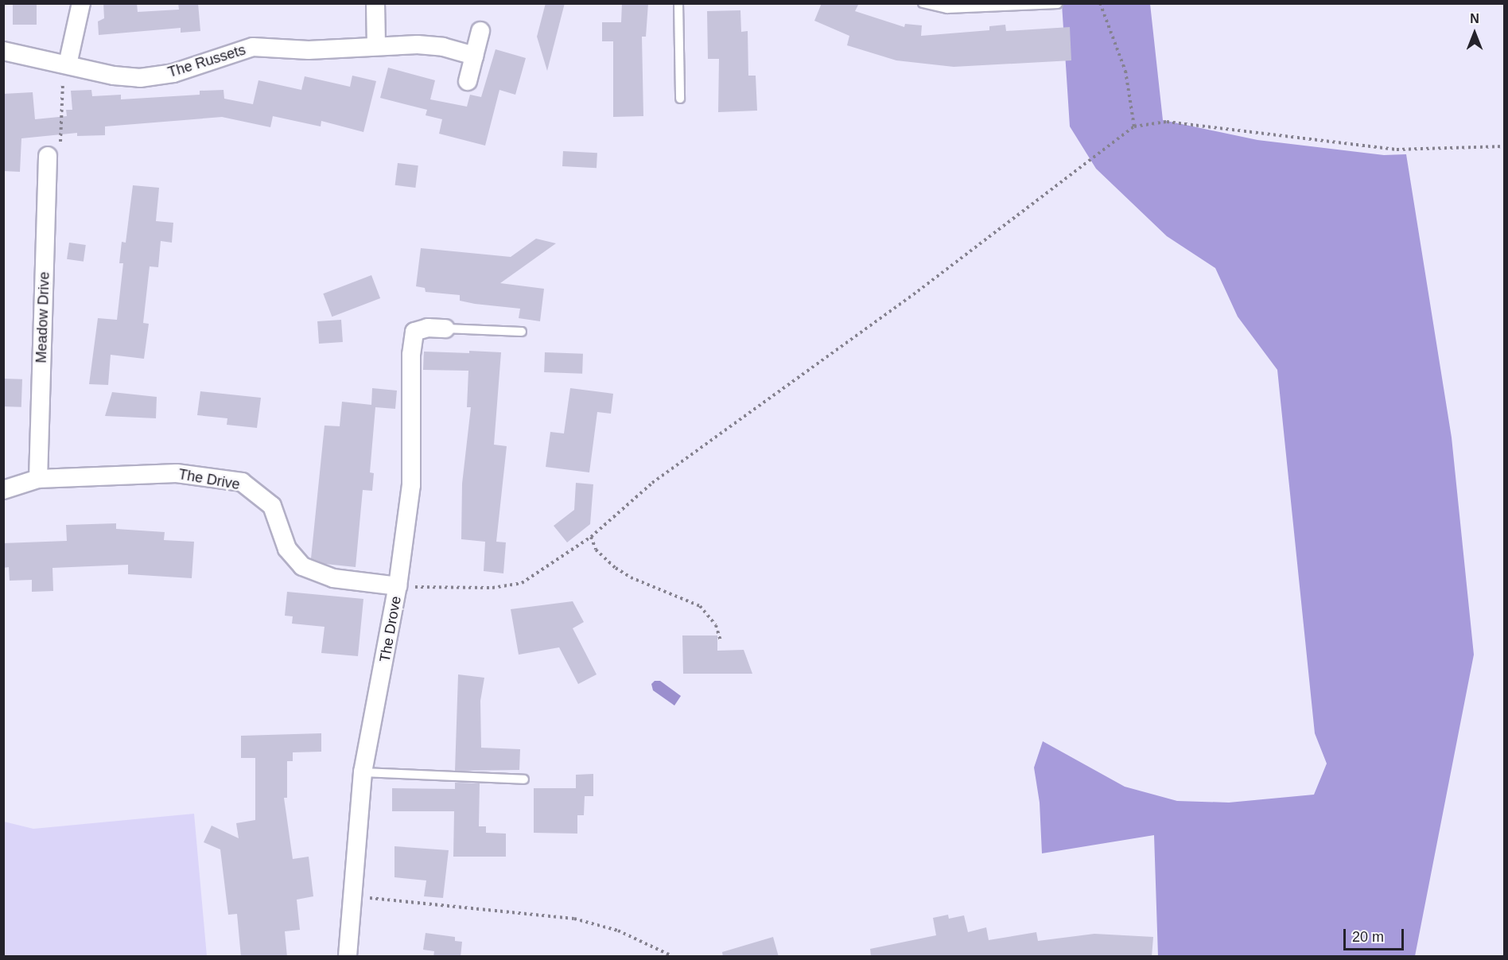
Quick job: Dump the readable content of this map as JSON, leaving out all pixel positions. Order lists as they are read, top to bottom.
{
  "streets": {
    "street": [
      "The Russets",
      "Meadow Drive",
      "The Drive",
      "The Drove"
    ]
  },
  "crossings": [
    ["Meadow Drive", "The Drive"],
    ["The Drive", "The Drove"]
  ],
  "scale_bar": "20 m",
  "north": "top"
}
